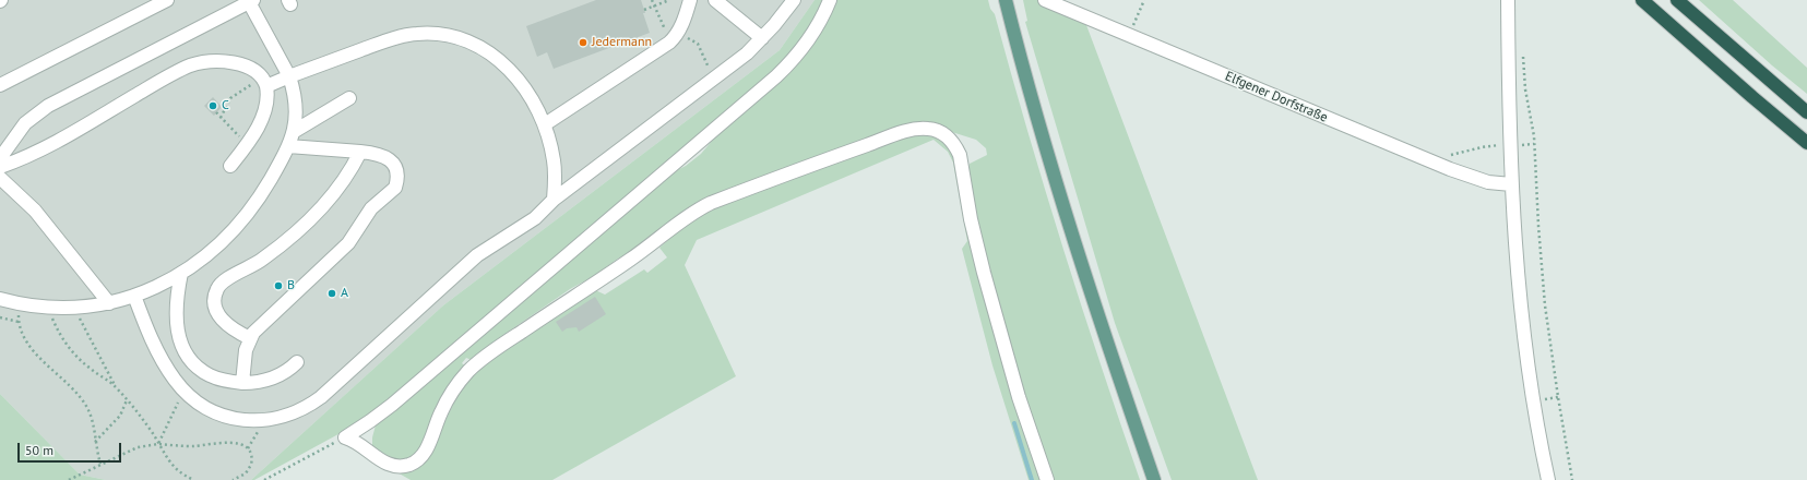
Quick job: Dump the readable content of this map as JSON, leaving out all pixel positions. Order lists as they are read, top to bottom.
{
  "streets": {
    "street": ["Elfgener Dorfstraße"]
  },
  "places": [
    "Jedermann",
    "C",
    "B",
    "A"
  ],
  "scale_bar": "50 m"
}
